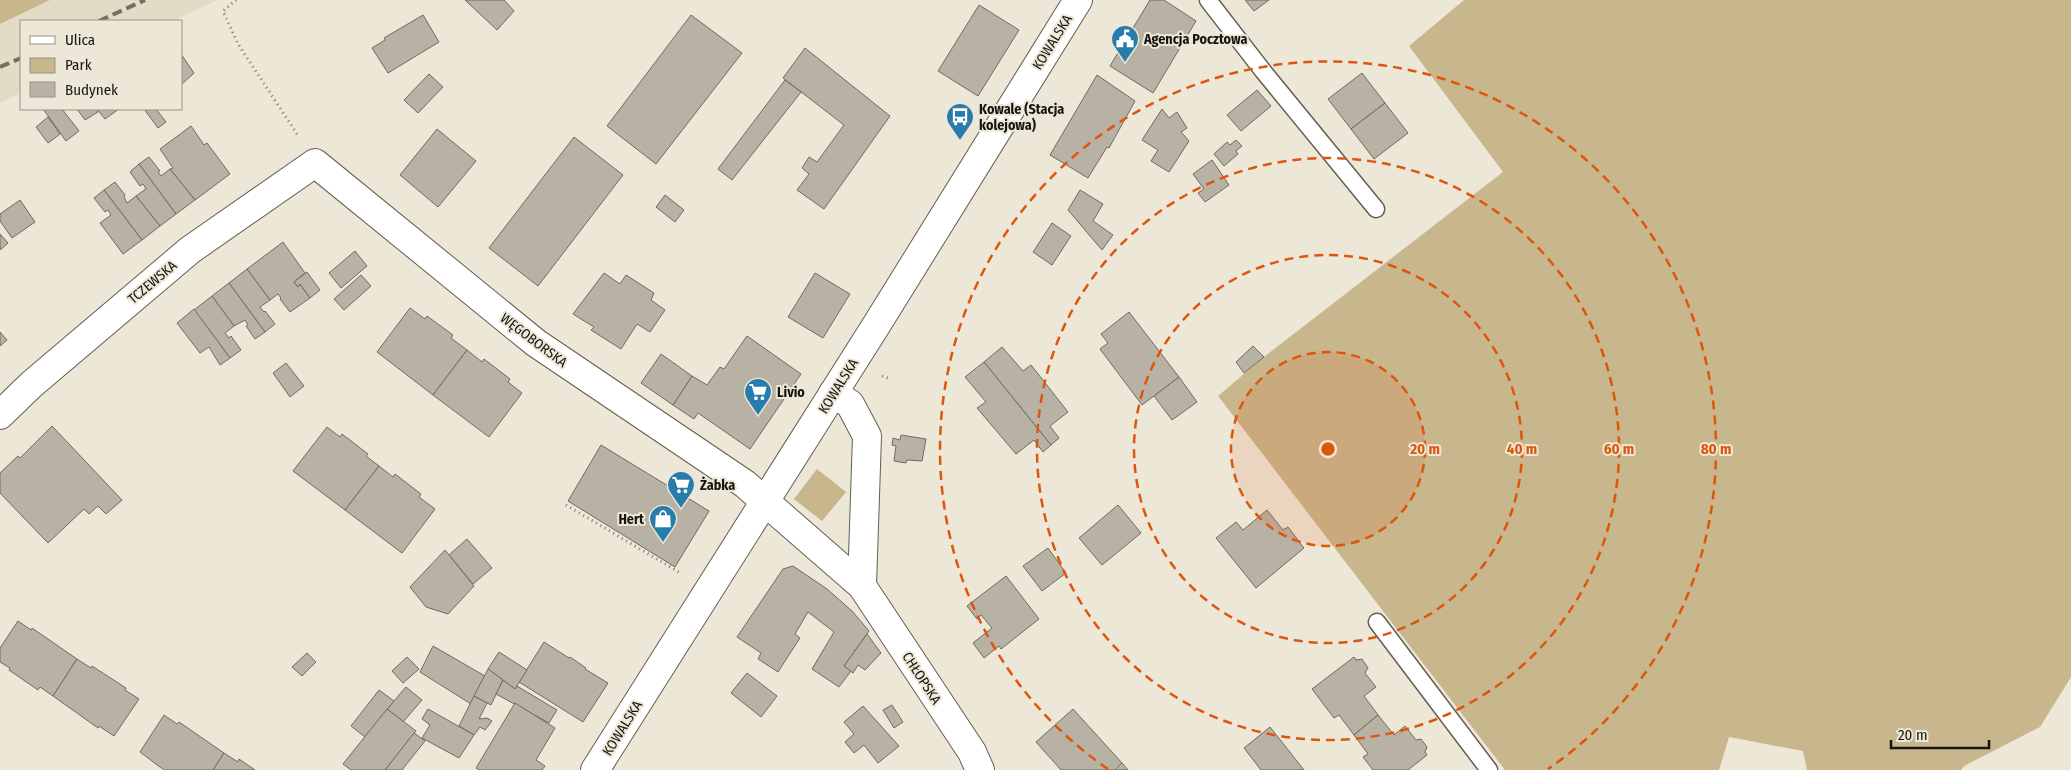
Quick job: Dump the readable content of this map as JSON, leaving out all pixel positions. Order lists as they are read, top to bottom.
{
  "streets": {
    "street": [
      "KOWALSKA",
      "TCZEWSKA",
      "WĘGOBORSKA",
      "CHŁOPSKA"
    ]
  },
  "crossings": [
    ["KOWALSKA", "WĘGOBORSKA"],
    ["KOWALSKA", "CHŁOPSKA"],
    ["TCZEWSKA", "WĘGOBORSKA"],
    ["WĘGOBORSKA", "CHŁOPSKA"]
  ],
  "places": {
    "public building": ["Agencja Pocztowa"],
    "bus stop": ["Kowale (Stacja kolejowa)"],
    "supermarket": ["Livio", "Żabka"],
    "shop": ["Hert"]
  },
  "legend": ["Ulica", "Park", "Budynek"],
  "scale_bar": "20 m",
  "rings": [
    "20 m",
    "40 m",
    "60 m",
    "80 m"
  ]
}
